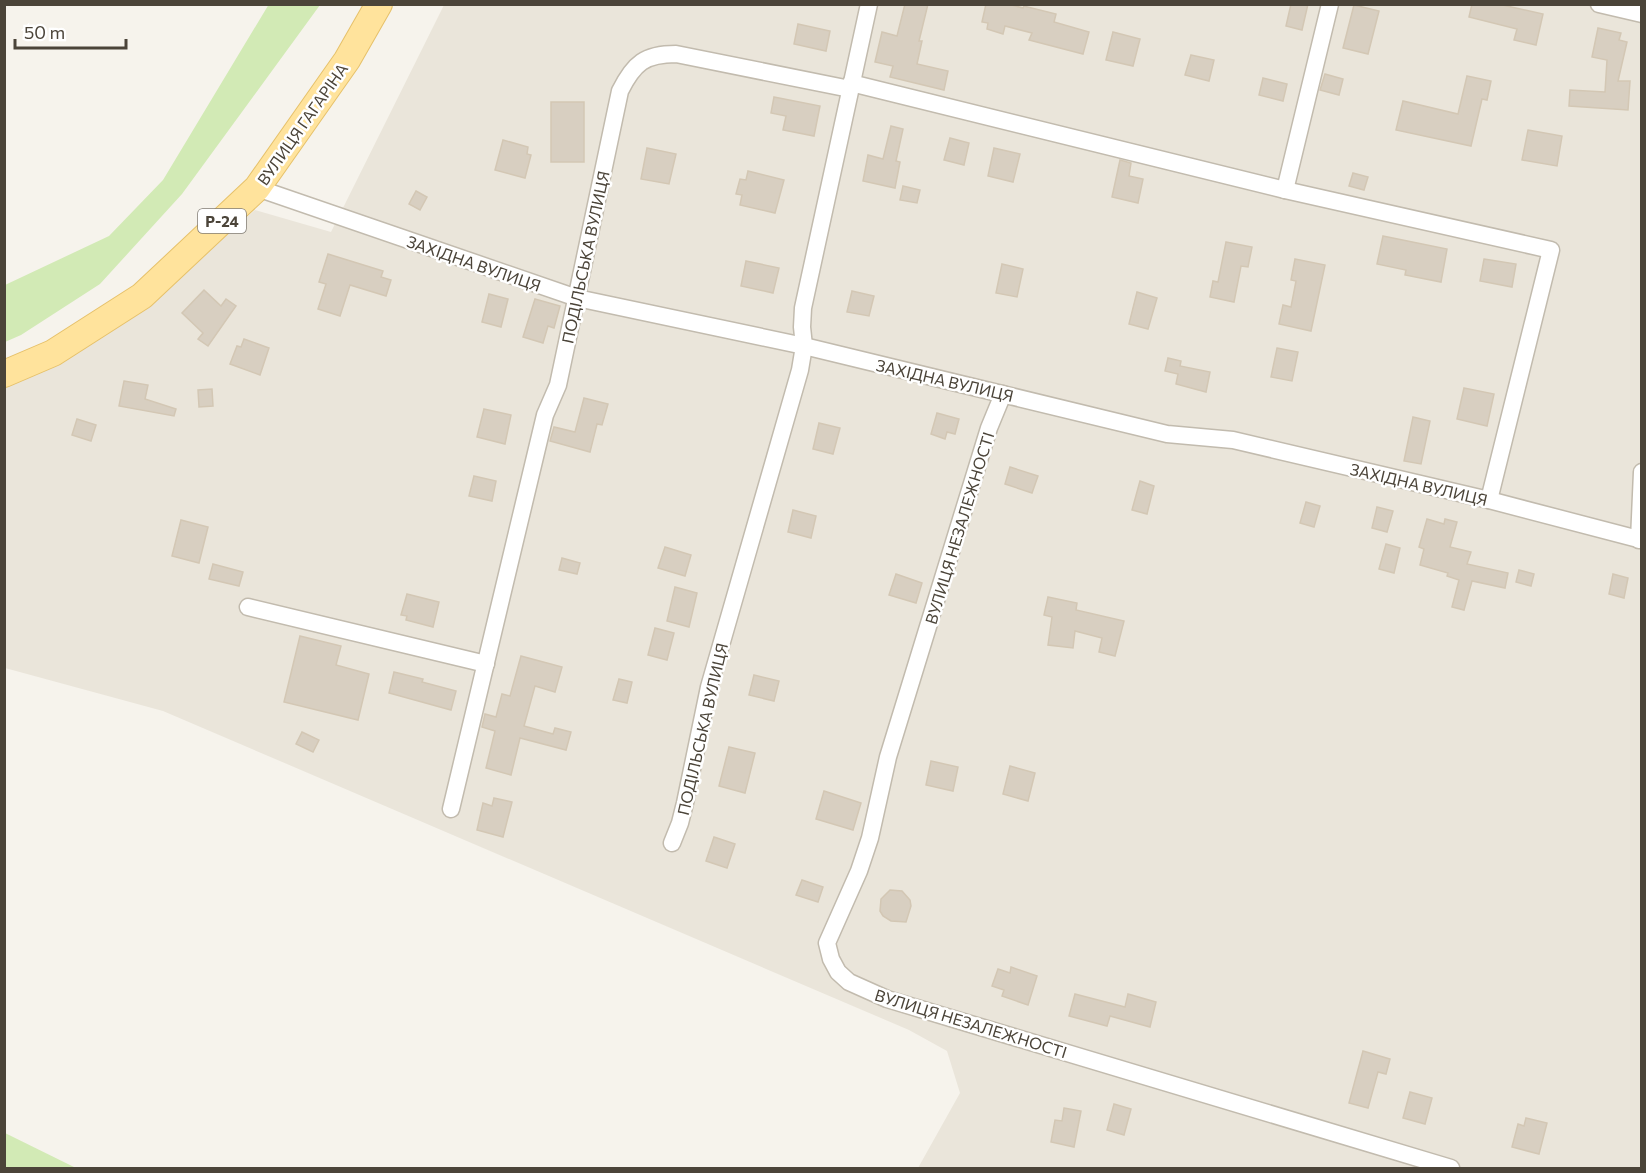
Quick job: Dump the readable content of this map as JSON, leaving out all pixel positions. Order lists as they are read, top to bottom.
{
  "streets": {
    "main road": ["ВУЛИЦЯ ГАГАРІНА", "Р-24"],
    "street": ["ПОДІЛЬСЬКА ВУЛИЦЯ", "ЗАХІДНА ВУЛИЦЯ", "ВУЛИЦЯ НЕЗАЛЕЖНОСТІ"]
  },
  "crossings": [
    ["ВУЛИЦЯ ГАГАРІНА", "ЗАХІДНА ВУЛИЦЯ"],
    ["ПОДІЛЬСЬКА ВУЛИЦЯ", "ЗАХІДНА ВУЛИЦЯ"],
    ["ЗАХІДНА ВУЛИЦЯ", "ВУЛИЦЯ НЕЗАЛЕЖНОСТІ"]
  ],
  "scale_bar": "50 m"
}
